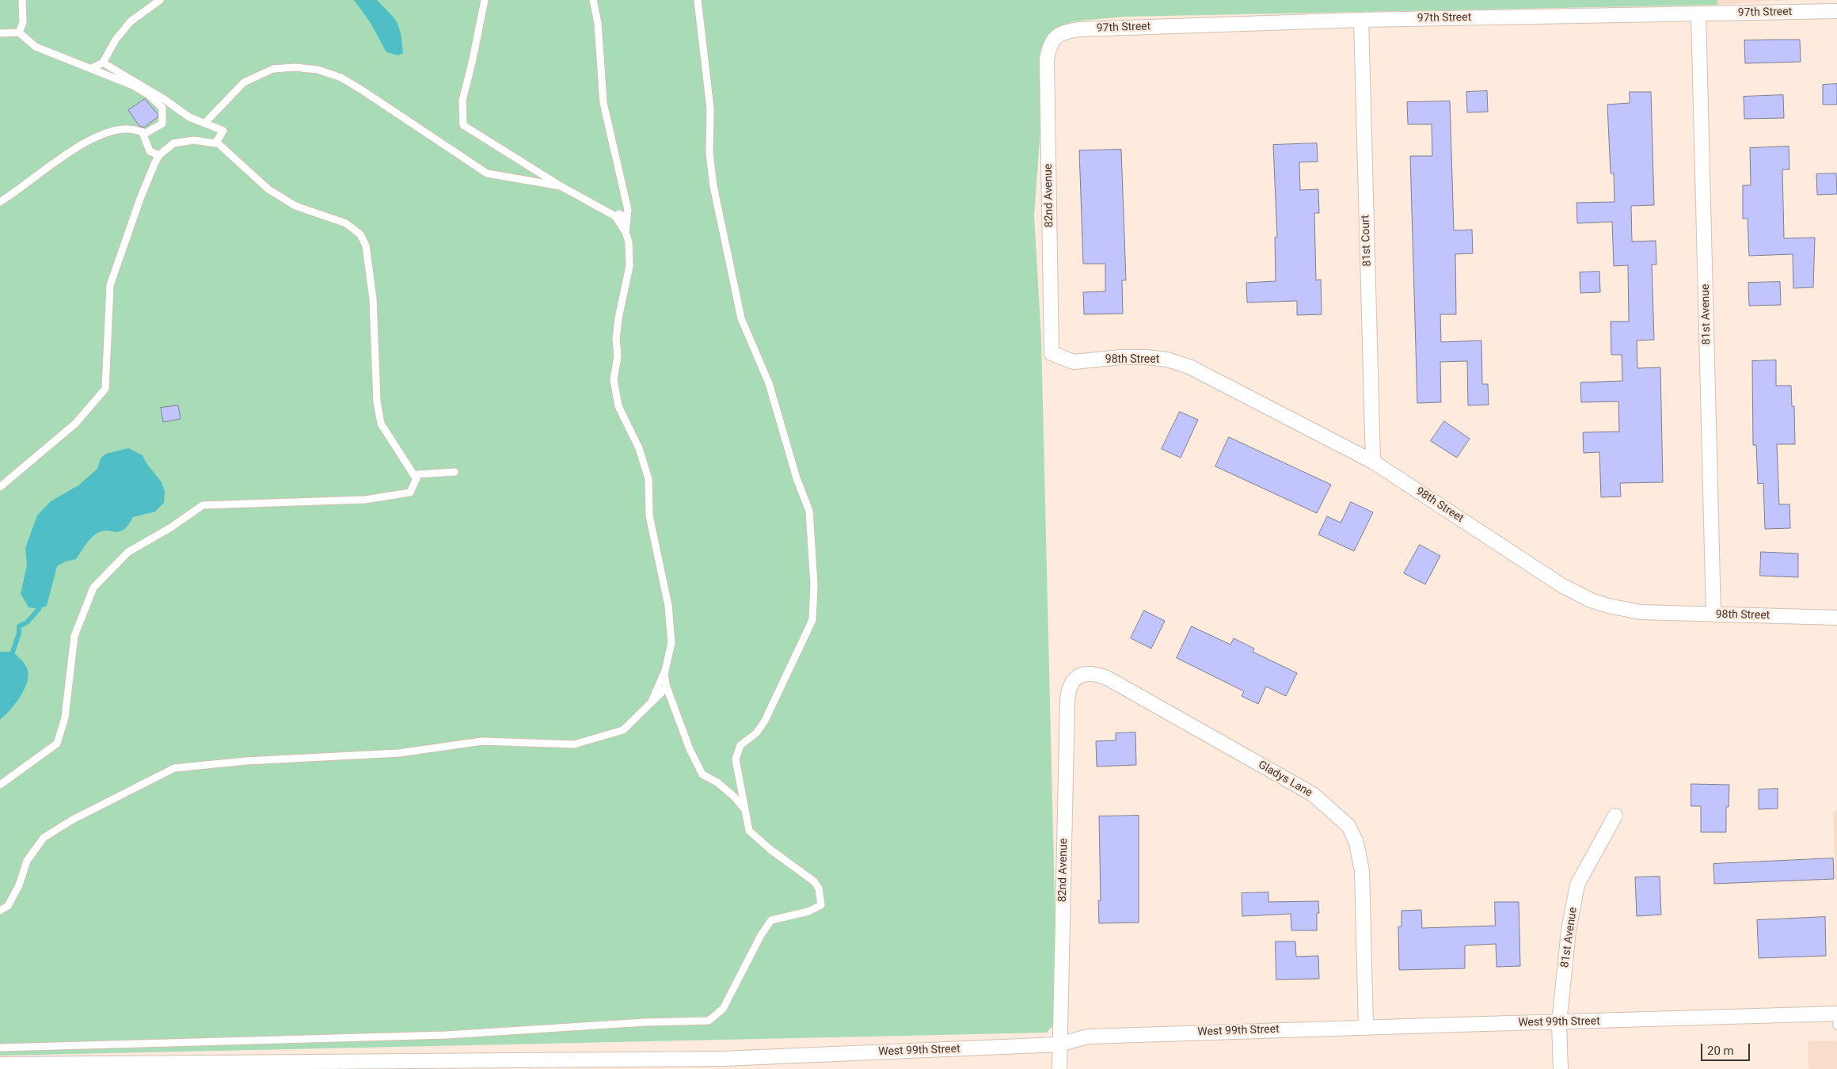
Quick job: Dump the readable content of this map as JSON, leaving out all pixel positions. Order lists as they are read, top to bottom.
{
  "streets": {
    "street": [
      "97th Street",
      "82nd Avenue",
      "81st Court",
      "81st Avenue",
      "98th Street",
      "Gladys Lane",
      "West 99th Street"
    ]
  },
  "crossings": [
    ["97th Street", "82nd Avenue"],
    ["97th Street", "81st Court"],
    ["97th Street", "81st Avenue"],
    ["82nd Avenue", "98th Street"],
    ["82nd Avenue", "Gladys Lane"],
    ["82nd Avenue", "West 99th Street"],
    ["81st Court", "98th Street"],
    ["81st Avenue", "98th Street"],
    ["81st Avenue", "West 99th Street"],
    ["Gladys Lane", "West 99th Street"]
  ],
  "scale_bar": "20 m"
}
